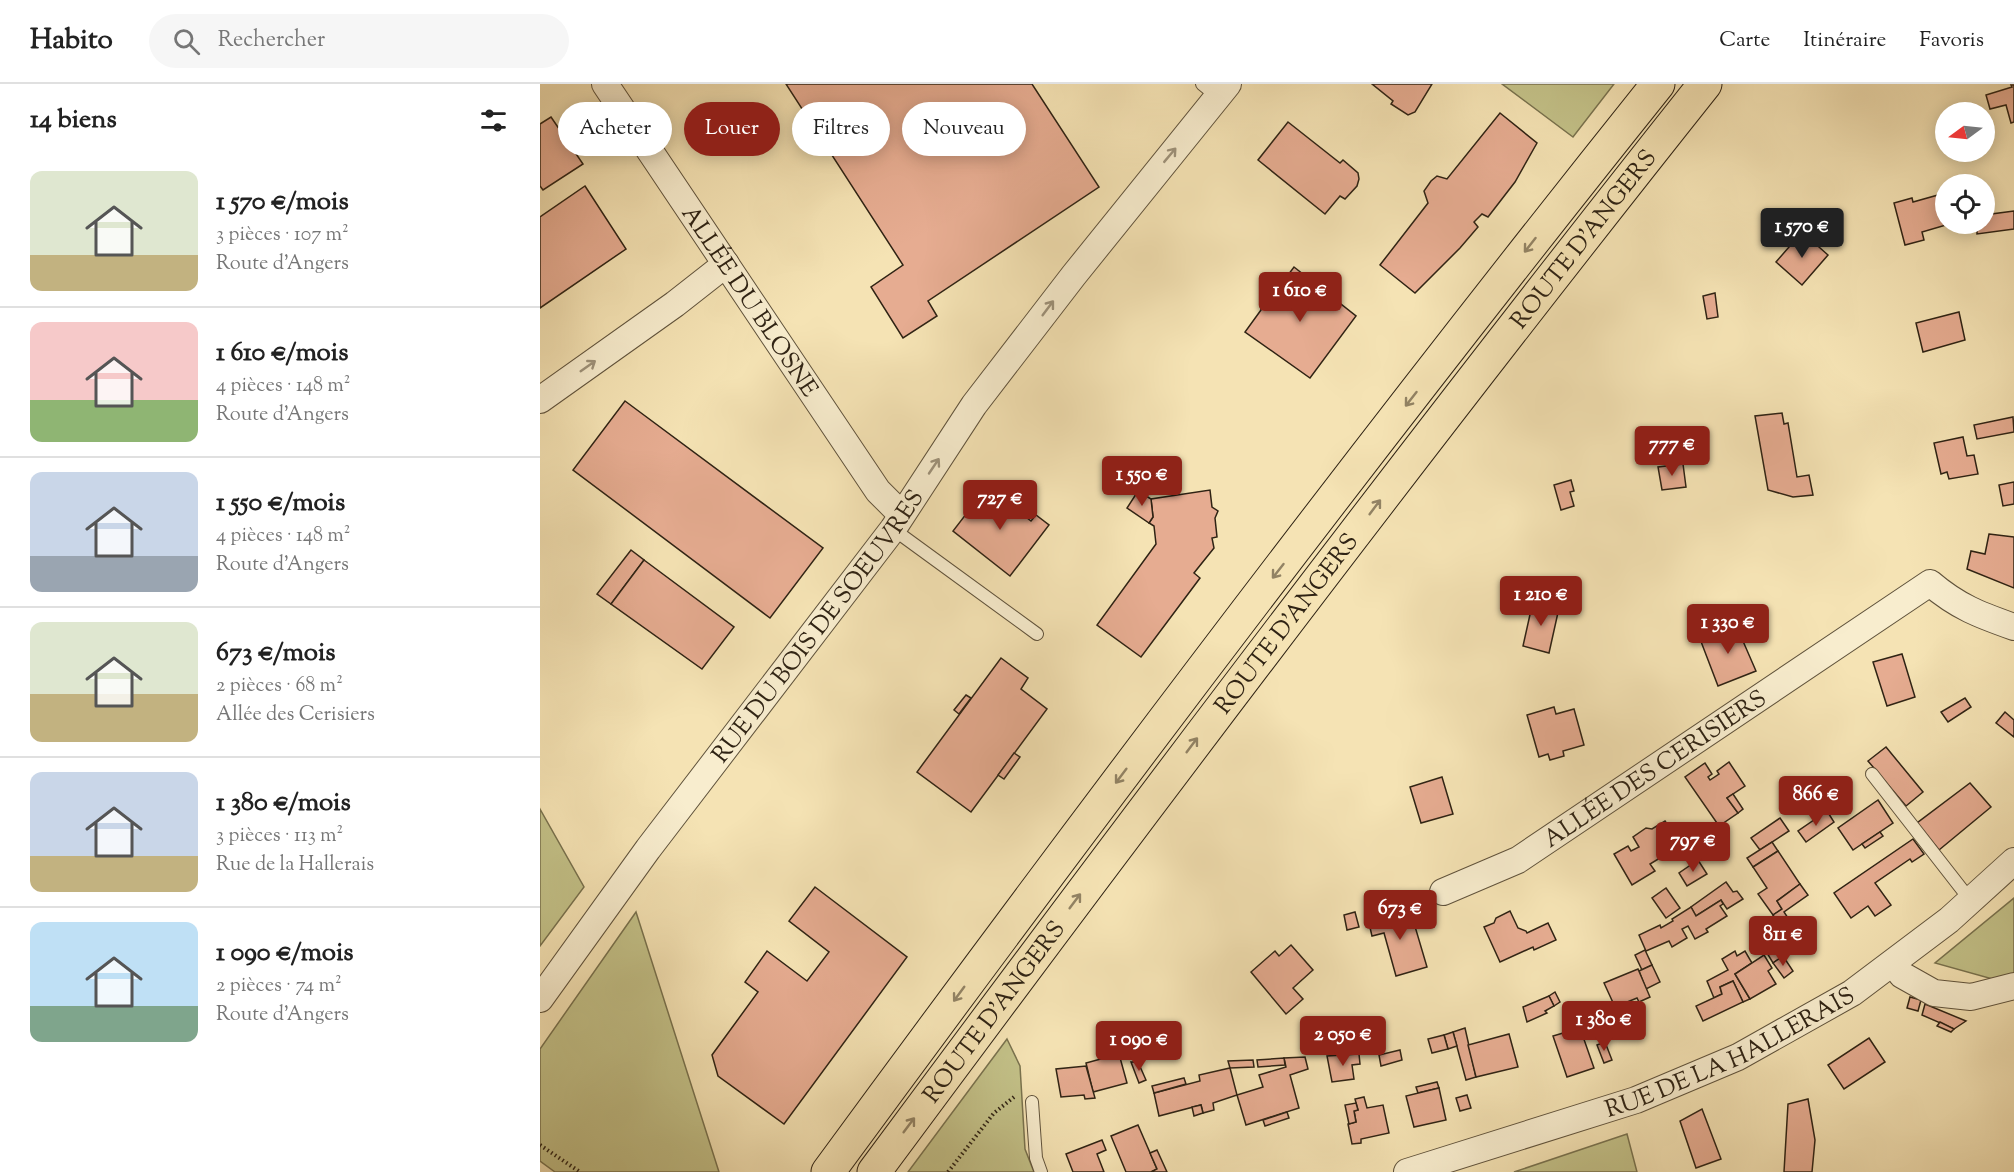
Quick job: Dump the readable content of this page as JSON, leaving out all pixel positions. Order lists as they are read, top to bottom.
{
  "streets": {
    "highway": ["ROUTE D'ANGERS"],
    "street": [
      "ALLÉE DU BLOSNE",
      "RUE DU BOIS DE SOEUVRES",
      "ALLÉE DES CERISIERS",
      "RUE DE LA HALLERAIS"
    ]
  },
  "crossings": [
    ["ALLÉE DU BLOSNE", "RUE DU BOIS DE SOEUVRES"]
  ],
  "one_way": ["RUE DU BOIS DE SOEUVRES"],
  "north": "left",
  "page": {
    "header": "Habito",
    "search": "Rechercher",
    "nav": ["Carte", "Itinéraire", "Favoris"],
    "heading": "14 biens",
    "chip": [
      "Acheter",
      "Louer",
      "Filtres",
      "Nouveau"
    ],
    "list": [
      {
        "name": "1 570 €/mois",
        "note": "3 pièces · 107 m² · Route d'Angers"
      },
      {
        "name": "1 610 €/mois",
        "note": "4 pièces · 148 m² · Route d'Angers"
      },
      {
        "name": "1 550 €/mois",
        "note": "4 pièces · 148 m² · Route d'Angers"
      },
      {
        "name": "673 €/mois",
        "note": "2 pièces · 68 m² · Allée des Cerisiers"
      },
      {
        "name": "1 380 €/mois",
        "note": "3 pièces · 113 m² · Rue de la Hallerais"
      },
      {
        "name": "1 090 €/mois",
        "note": "2 pièces · 74 m² · Route d'Angers"
      }
    ],
    "price": [
      "1 570 €",
      "1 610 €",
      "777 €",
      "1 550 €",
      "727 €",
      "1 210 €",
      "1 330 €",
      "866 €",
      "797 €",
      "673 €",
      "811 €",
      "1 380 €",
      "2 050 €",
      "1 090 €"
    ]
  }
}
